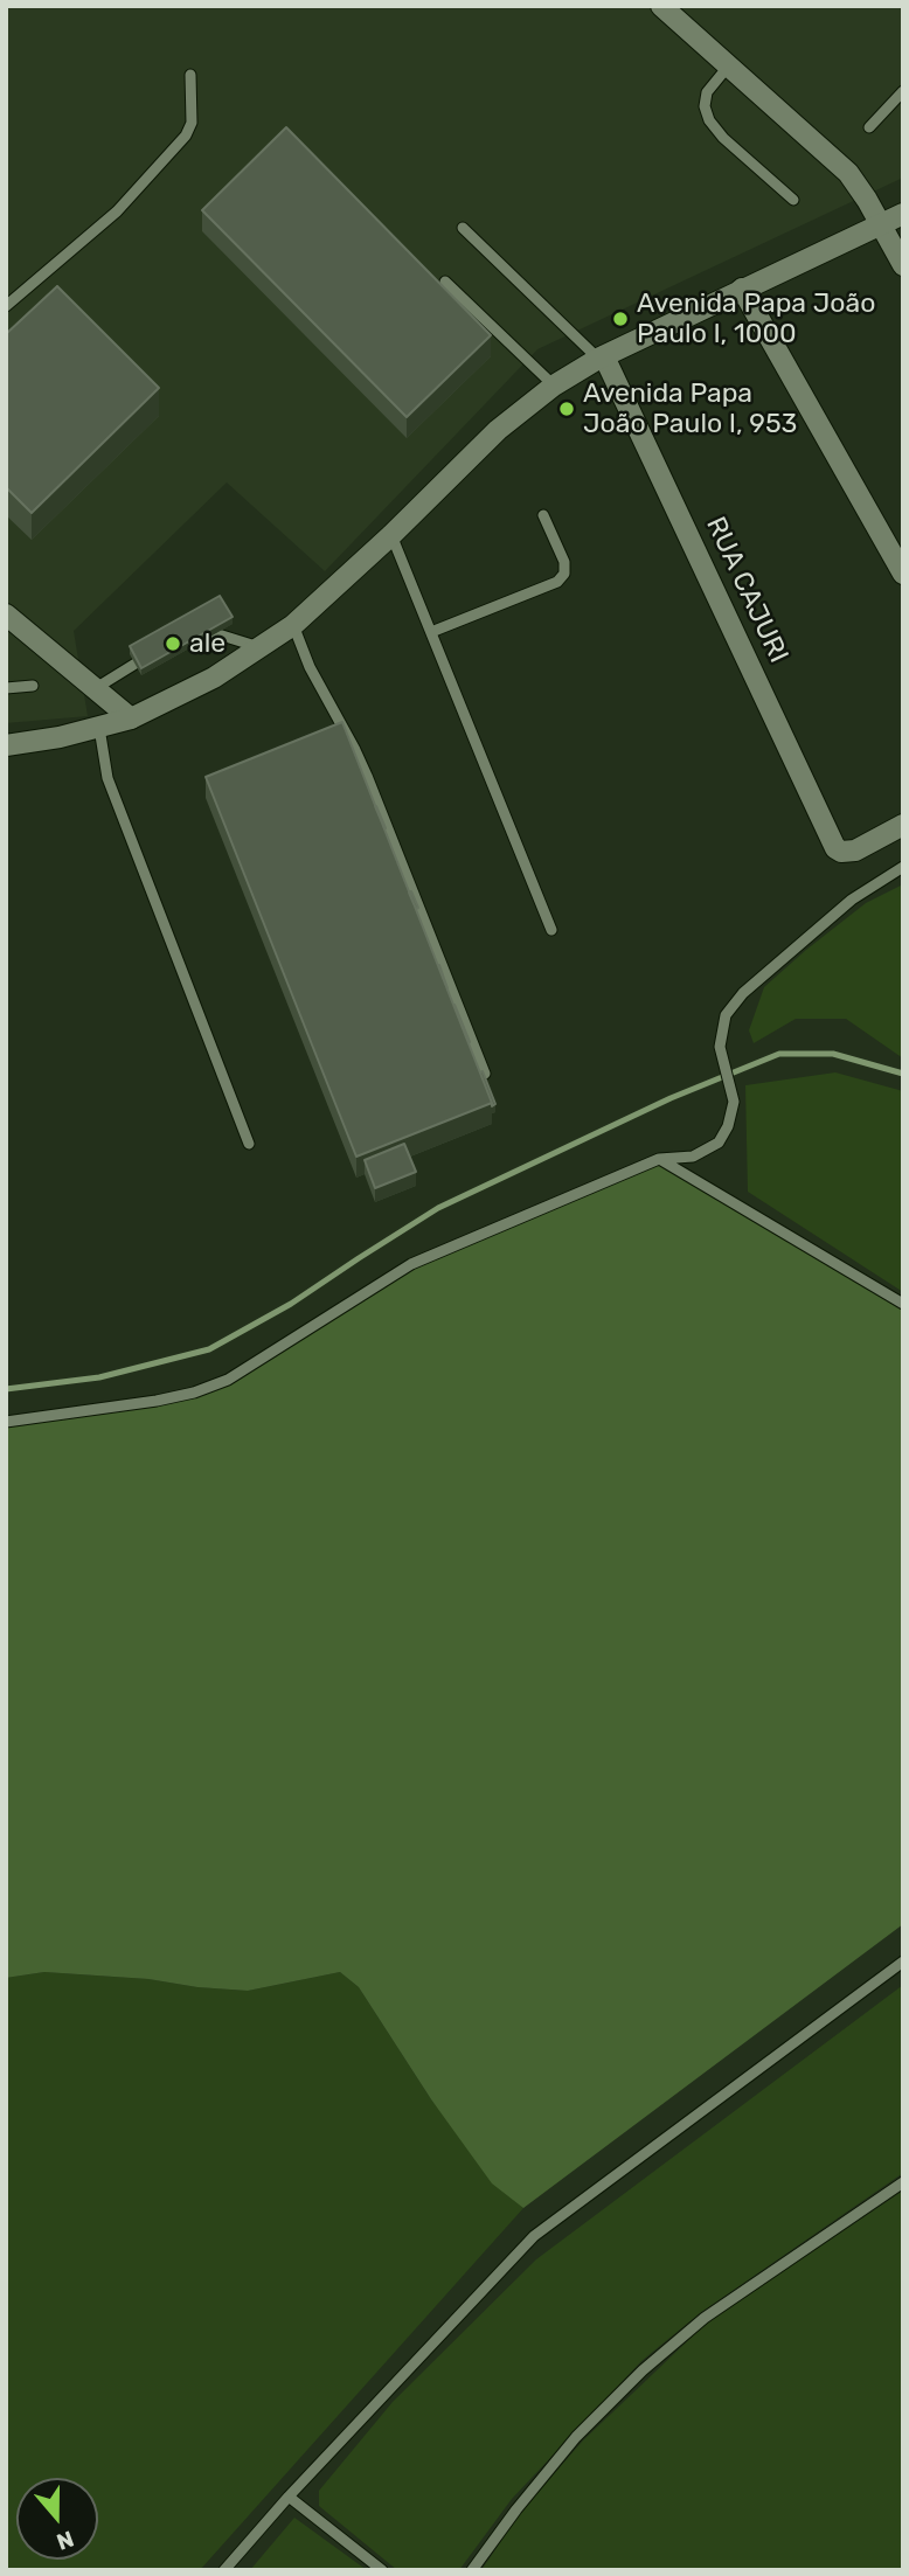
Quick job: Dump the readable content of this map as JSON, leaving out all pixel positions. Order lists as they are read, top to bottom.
{
  "streets": {
    "street": ["RUA CAJURI"]
  },
  "places": ["Avenida Papa João Paulo I, 1000", "Avenida Papa João Paulo I, 953", "ale"],
  "north": "bottom"
}
